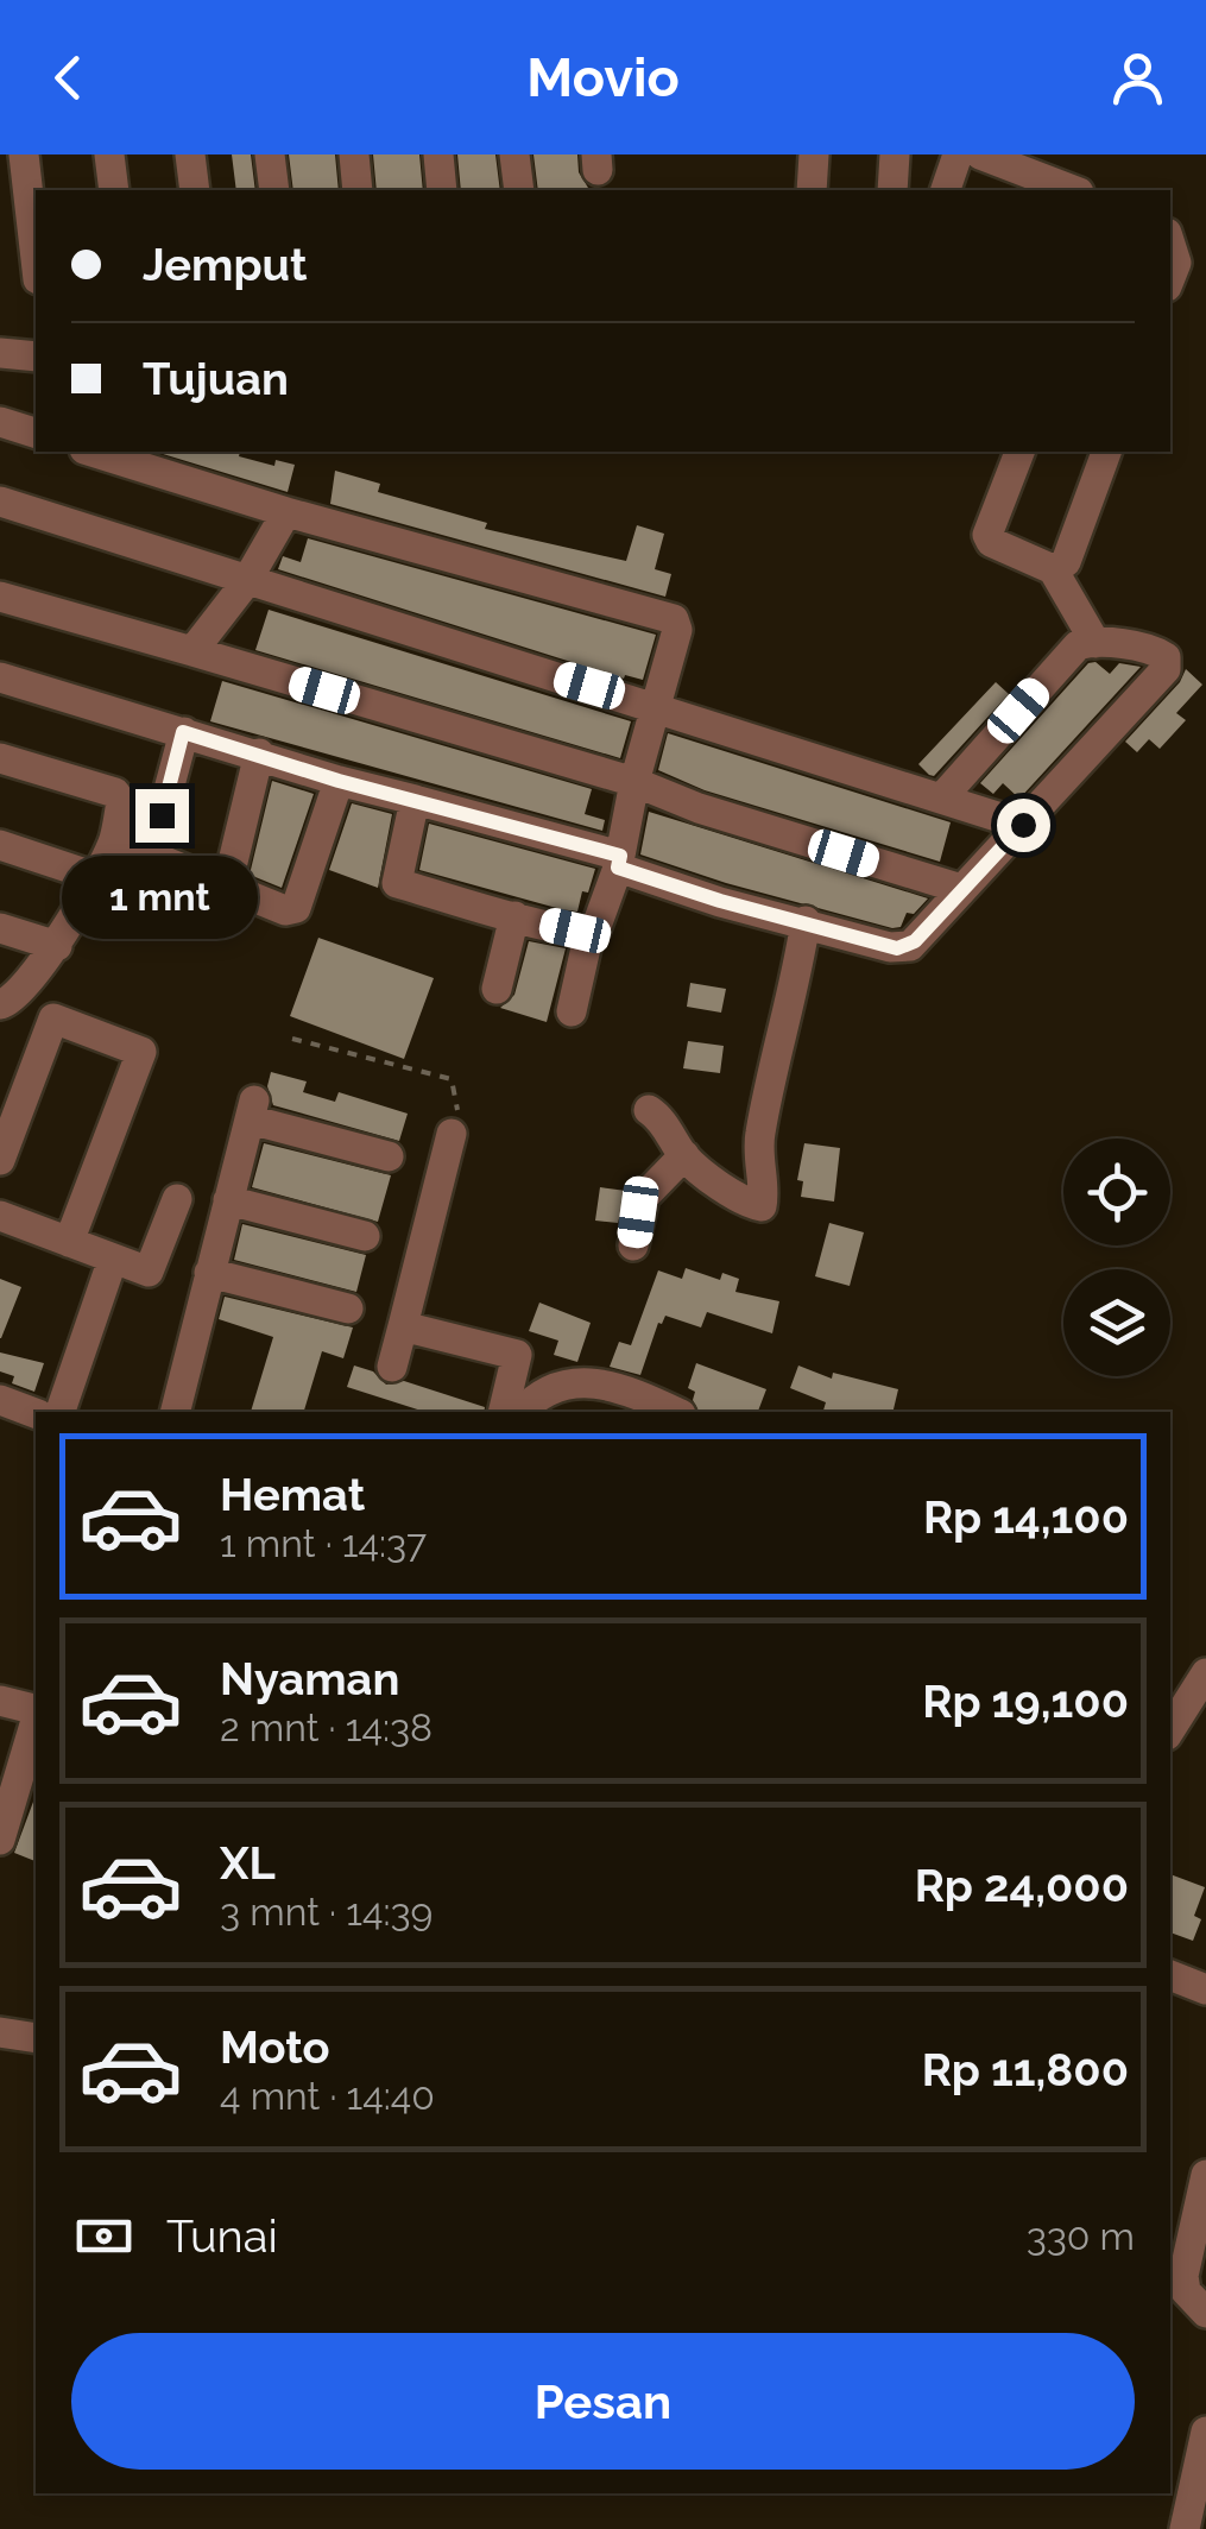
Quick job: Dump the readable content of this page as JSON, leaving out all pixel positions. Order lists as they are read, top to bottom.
{
  "page": {
    "header": "Movio",
    "banner": ["Jemput", "Tujuan"],
    "bubble": "1 mnt",
    "list": [
      {
        "name": "Hemat",
        "note": "1 mnt · 14:37",
        "value": "Rp 14,100"
      },
      {
        "name": "Nyaman",
        "note": "2 mnt · 14:38",
        "value": "Rp 19,100"
      },
      {
        "name": "XL",
        "note": "3 mnt · 14:39",
        "value": "Rp 24,000"
      },
      {
        "name": "Moto",
        "note": "4 mnt · 14:40",
        "value": "Rp 11,800"
      }
    ],
    "pay": ["Tunai", "330 m"],
    "buttons": "Pesan"
  }
}
